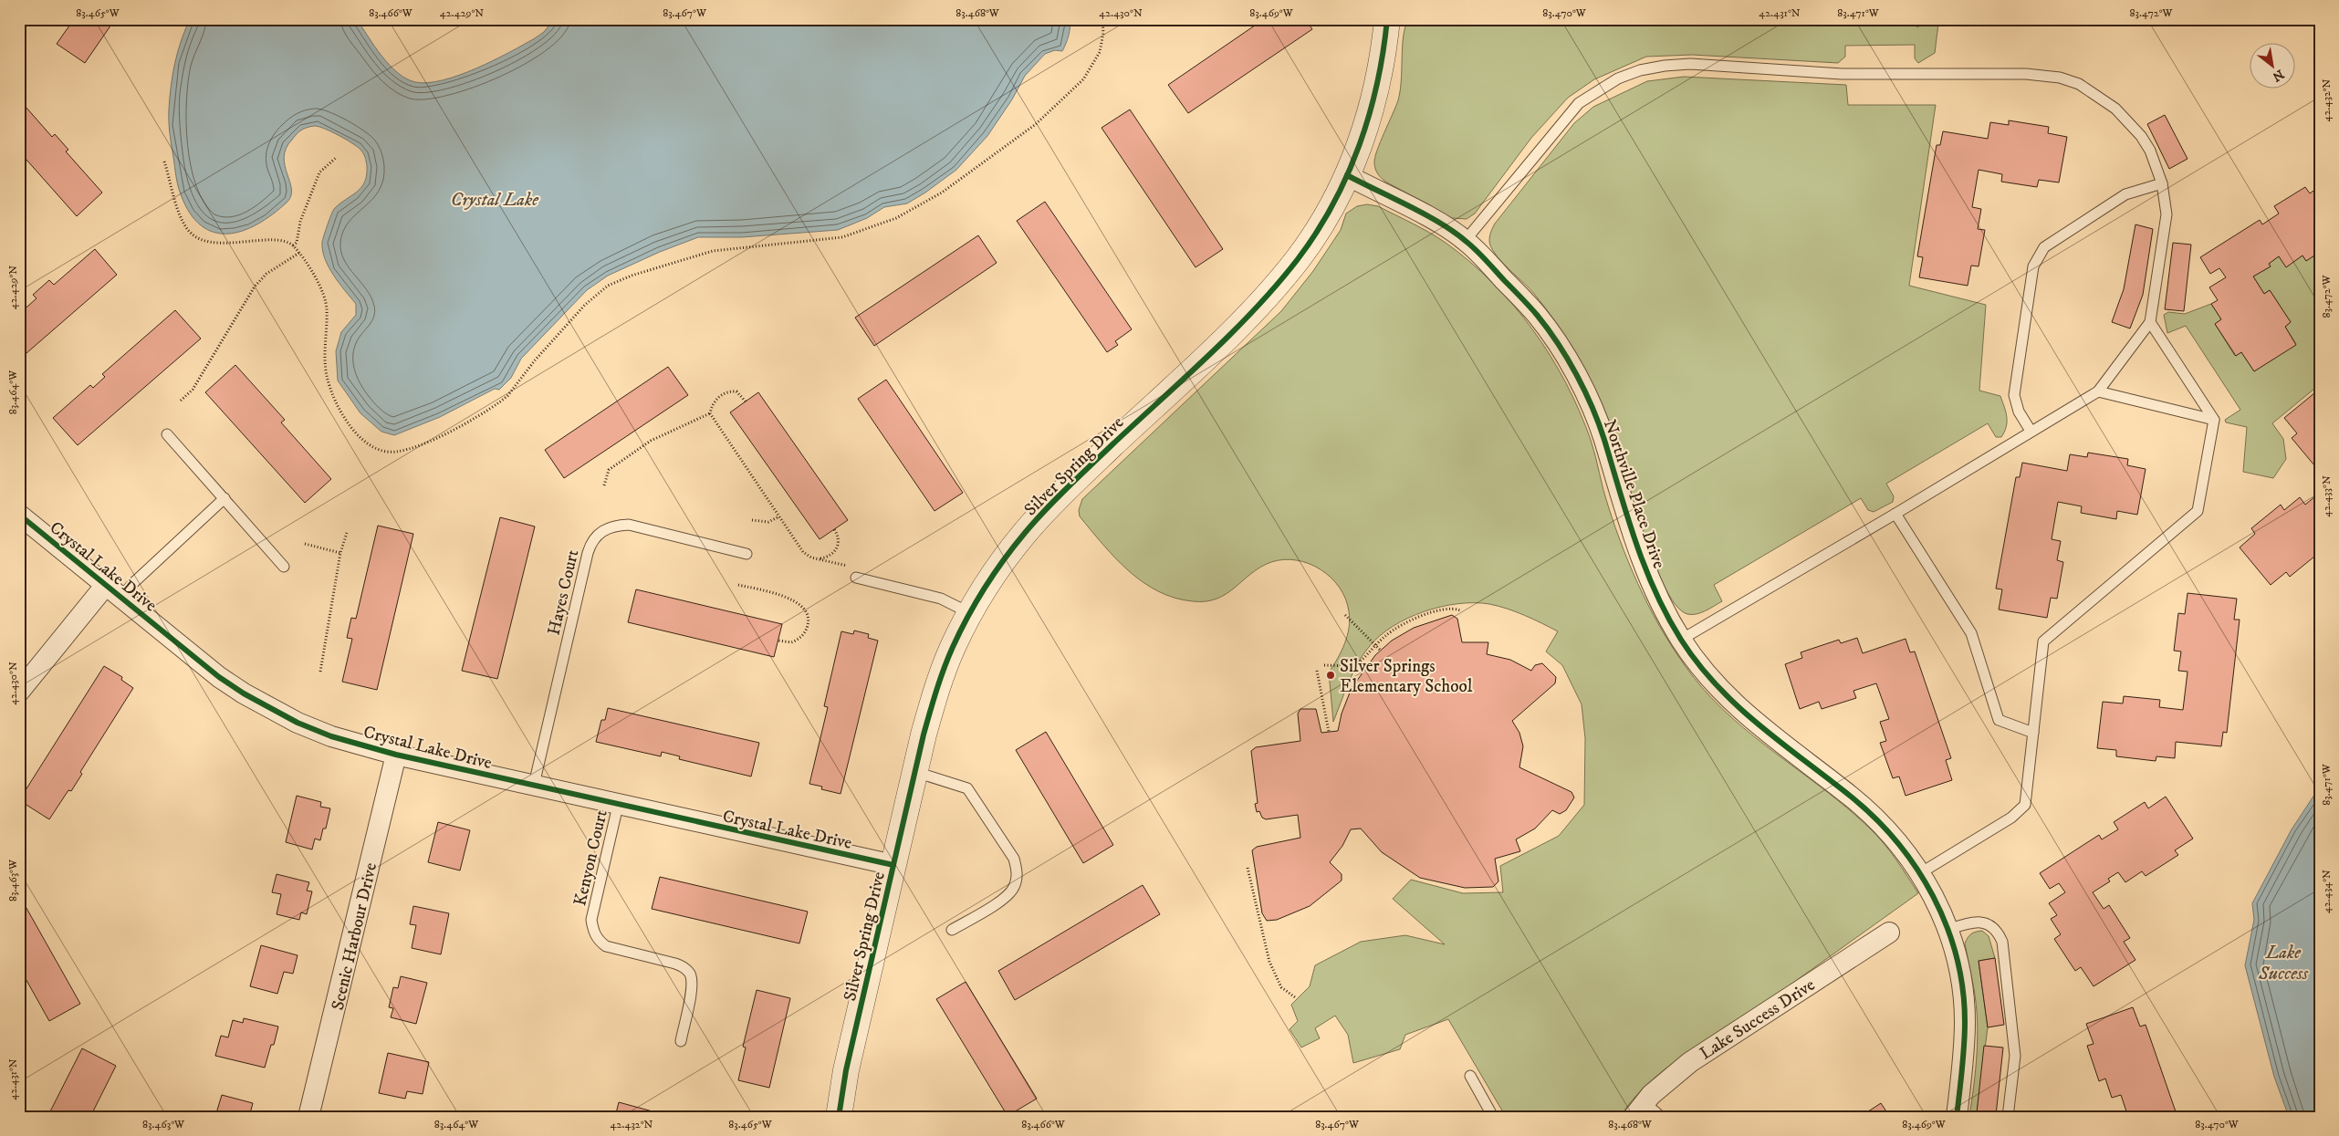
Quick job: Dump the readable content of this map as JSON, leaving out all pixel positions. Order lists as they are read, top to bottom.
{
  "streets": {
    "street": [
      "Silver Spring Drive",
      "Northville Place Drive",
      "Crystal Lake Drive",
      "Scenic Harbour Drive",
      "Lake Success Drive"
    ],
    "lane": ["Hayes Court", "Kenyon Court"]
  },
  "crossings": [
    ["Silver Spring Drive", "Northville Place Drive"],
    ["Silver Spring Drive", "Crystal Lake Drive"],
    ["Crystal Lake Drive", "Hayes Court"],
    ["Crystal Lake Drive", "Kenyon Court"],
    ["Crystal Lake Drive", "Scenic Harbour Drive"]
  ],
  "water": ["Crystal Lake", "Lake Success"],
  "places": ["Silver Springs Elementary School"],
  "north": "bottom right",
  "coordinates": [
    "83.465°W",
    "83.466°W",
    "42.429°N",
    "83.467°W",
    "83.468°W",
    "42.430°N",
    "83.469°W",
    "83.470°W",
    "42.431°N",
    "83.471°W",
    "83.472°W",
    "42.432°N",
    "83.464°W",
    "42.433°N",
    "83.463°W",
    "42.434°N"
  ]
}
